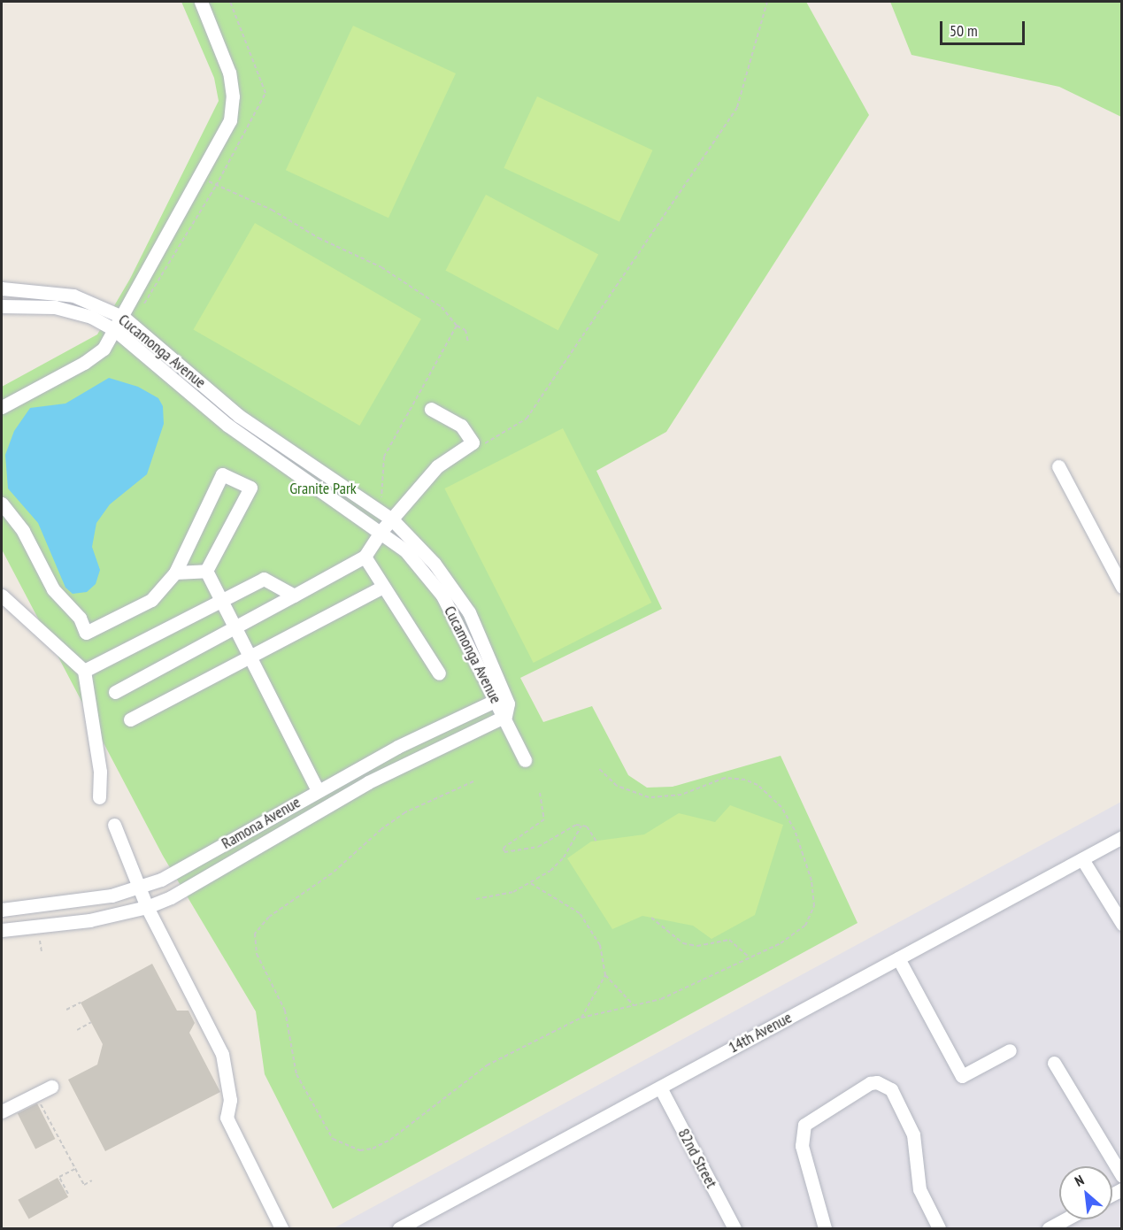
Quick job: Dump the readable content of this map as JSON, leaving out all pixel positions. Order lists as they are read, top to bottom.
{
  "streets": {
    "street": [
      "Cucamonga Avenue",
      "Ramona Avenue",
      "14th Avenue",
      "82nd Street"
    ]
  },
  "crossings": [
    ["Cucamonga Avenue", "Ramona Avenue"],
    ["14th Avenue", "82nd Street"]
  ],
  "parks": ["Granite Park"],
  "scale_bar": "50 m",
  "north": "top left"
}
